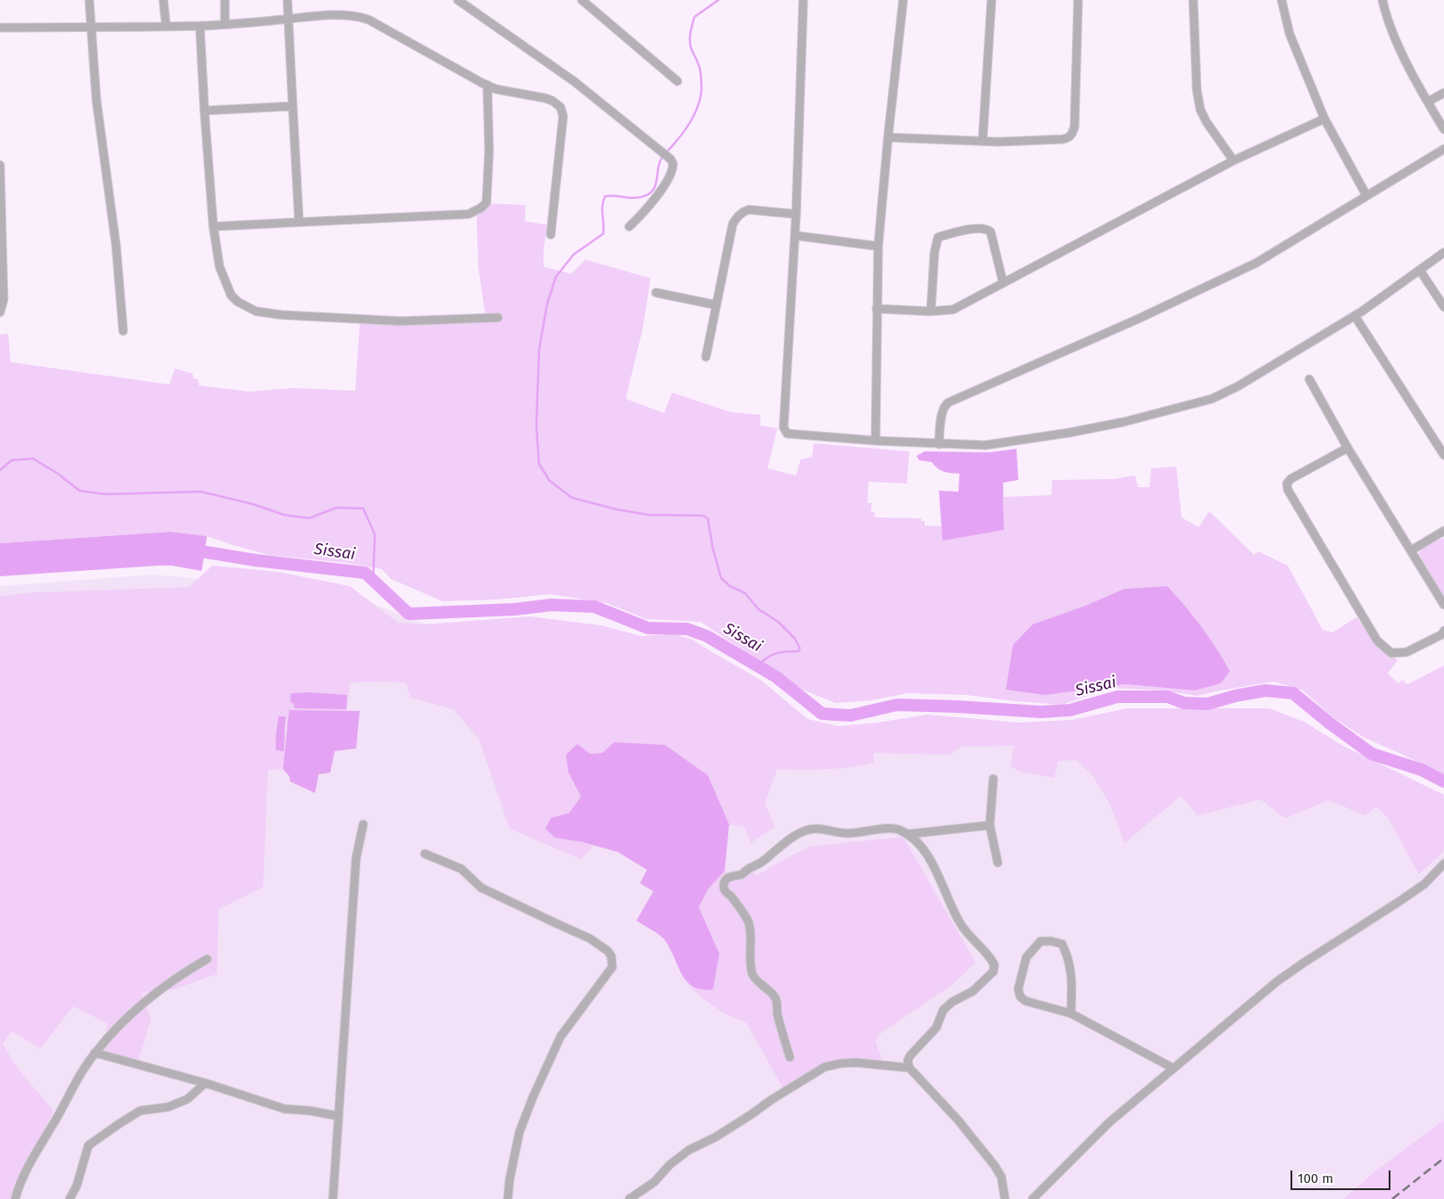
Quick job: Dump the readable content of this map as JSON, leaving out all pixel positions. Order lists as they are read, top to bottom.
{
  "water": ["Sissai"],
  "scale_bar": "100 m"
}
